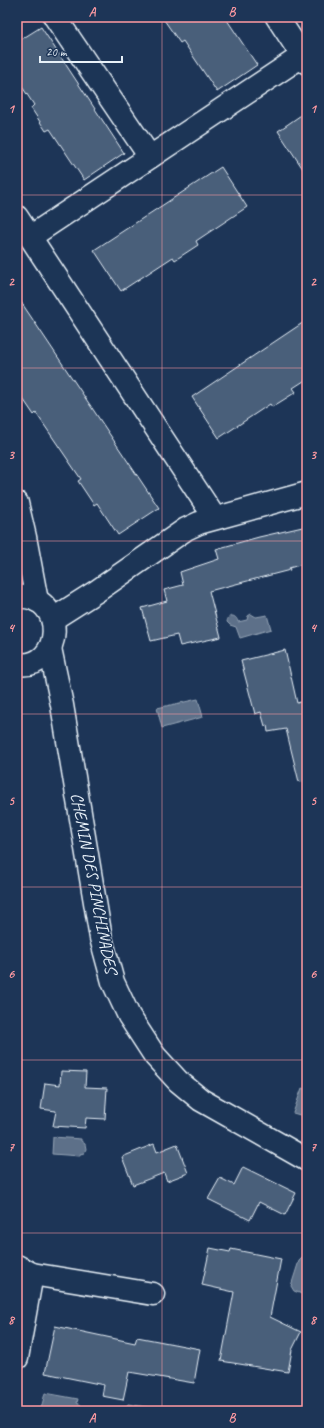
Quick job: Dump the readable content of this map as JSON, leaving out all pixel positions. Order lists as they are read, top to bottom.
{
  "streets": {
    "street": ["CHEMIN DES PINCHINADES"]
  },
  "scale_bar": "20 m",
  "grid": {
    "columns": ["A", "B"],
    "rows": [
      "1",
      "2",
      "3",
      "4",
      "5",
      "6",
      "7",
      "8"
    ]
  }
}
